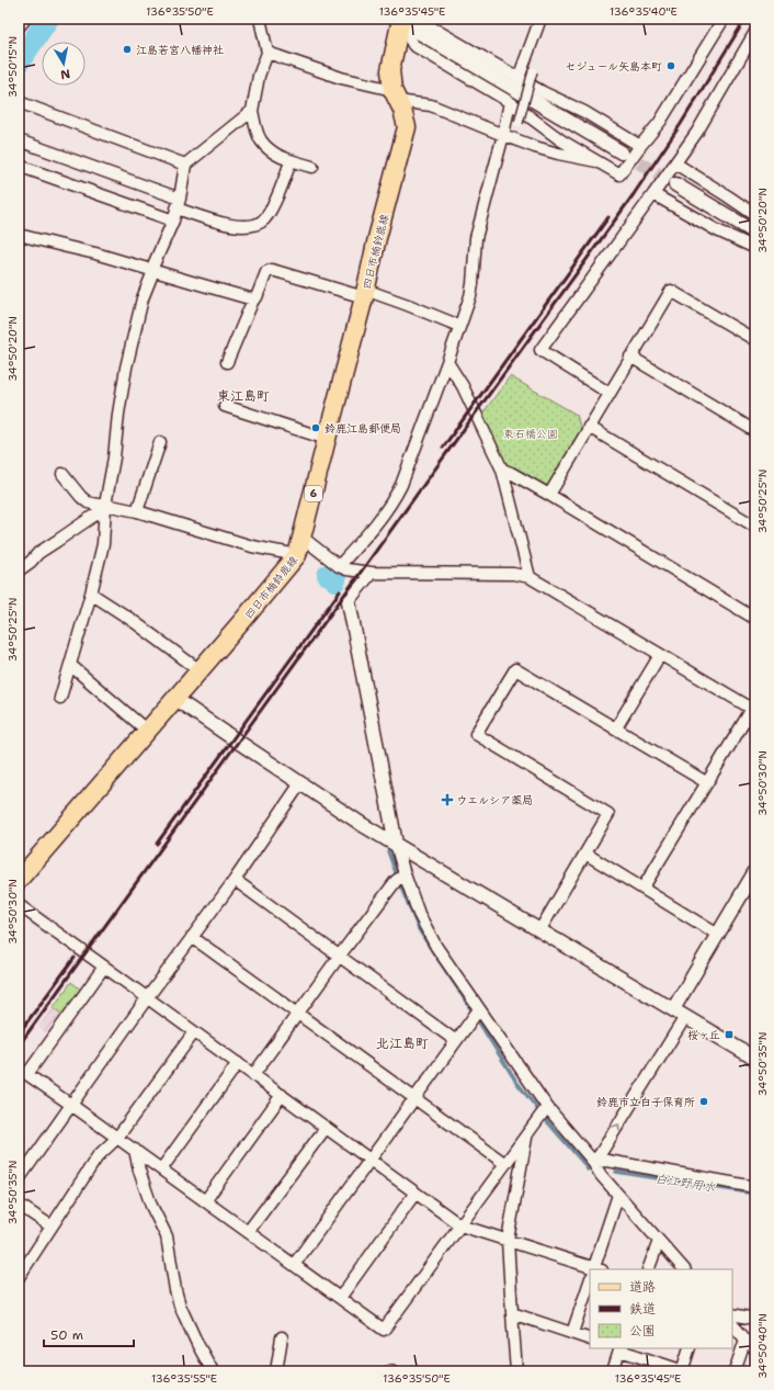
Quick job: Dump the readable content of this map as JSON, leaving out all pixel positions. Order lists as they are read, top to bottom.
{
  "streets": {
    "main road": ["四日市楠鈴鹿線", "6"]
  },
  "districts": ["東江島町", "北江島町"],
  "water": ["白江野用水"],
  "parks": ["東石橋公園"],
  "places": {
    "other": [
      "江島若宮八幡神社",
      "セジュール矢島本町",
      "鈴鹿江島郵便局",
      "鈴鹿市立白子保育所"
    ],
    "health": ["ウエルシア薬局"],
    "transit": ["桜ヶ丘"]
  },
  "legend": ["道路", "鉄道", "公園"],
  "scale_bar": "50 m",
  "north": "bottom",
  "coordinates": [
    "136°35'50\"E",
    "136°35'45\"E",
    "136°35'40\"E",
    "34°50'15\"N",
    "34°50'20\"N",
    "34°50'25\"N",
    "34°50'30\"N",
    "34°50'35\"N",
    "34°50'40\"N",
    "136°35'55\"E"
  ]
}
